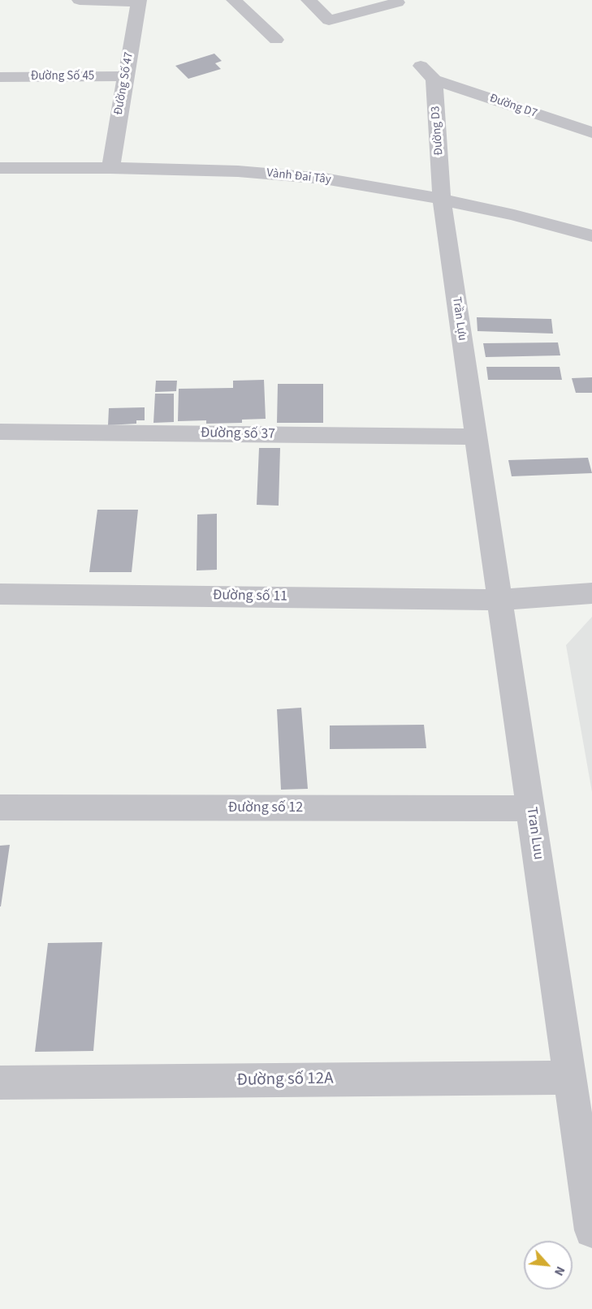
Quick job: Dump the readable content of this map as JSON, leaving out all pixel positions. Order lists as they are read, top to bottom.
{
  "streets": {
    "street": [
      "Đường Số 45",
      "Đường Số 47",
      "Đường D7",
      "Đường D3",
      "Vành Đai Tây",
      "Trần Lựu",
      "Đường số 37",
      "Đường số 11",
      "Đường số 12",
      "Tran Luu",
      "Đường số 12A"
    ]
  },
  "crossings": [
    ["Đường Số 45", "Đường Số 47"],
    ["Đường Số 47", "Vành Đai Tây"],
    ["Đường D7", "Đường D3"],
    ["Đường D3", "Vành Đai Tây"],
    ["Đường D3", "Trần Lựu"],
    ["Vành Đai Tây", "Trần Lựu"],
    ["Trần Lựu", "Đường số 37"],
    ["Trần Lựu", "Tran Luu"],
    ["Đường số 37", "Tran Luu"],
    ["Đường số 11", "Tran Luu"],
    ["Đường số 12", "Tran Luu"],
    ["Tran Luu", "Đường số 12A"]
  ],
  "north": "bottom right"
}
